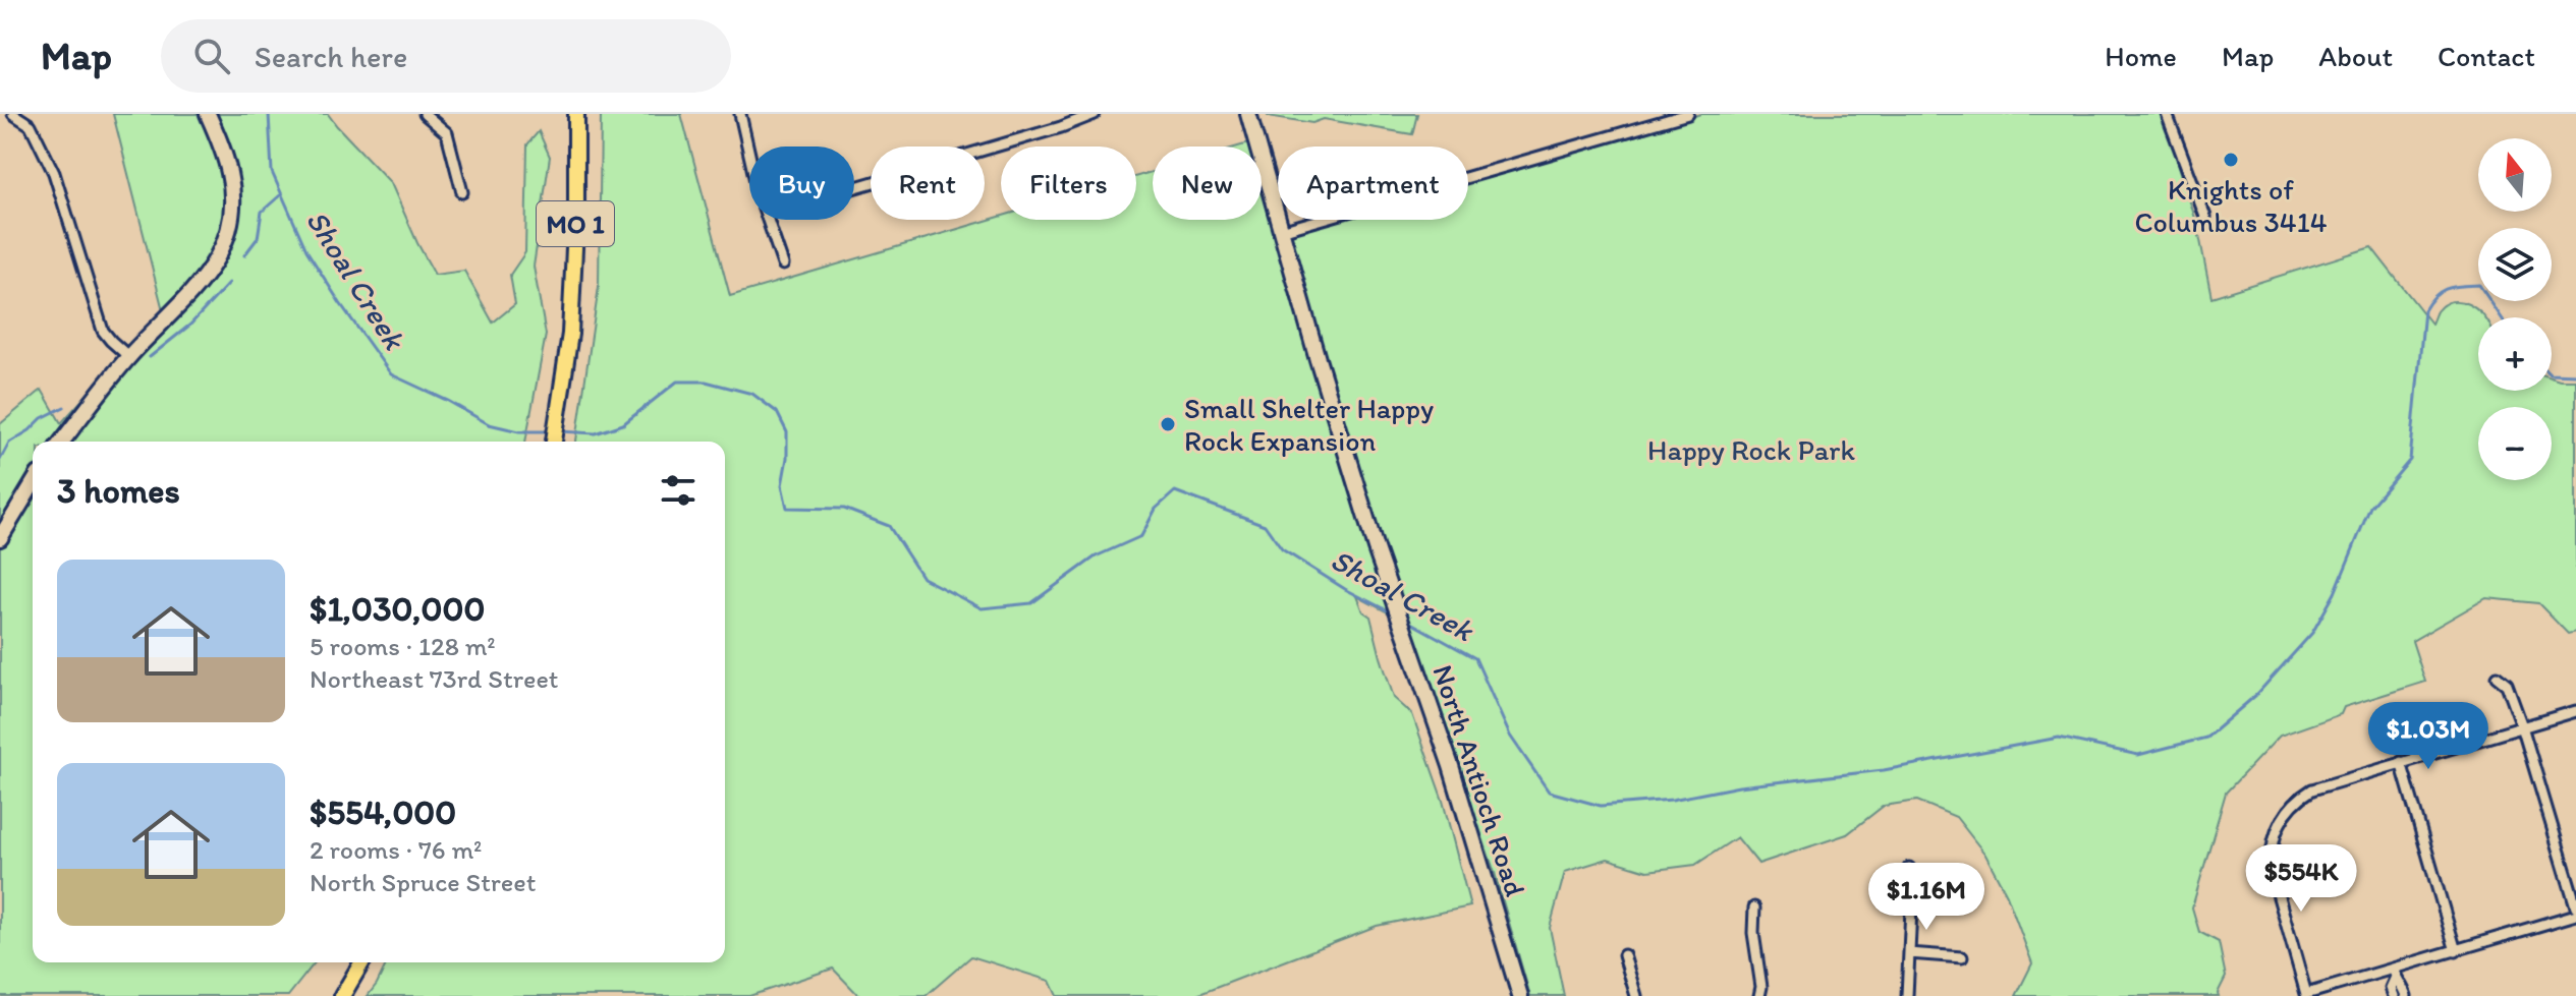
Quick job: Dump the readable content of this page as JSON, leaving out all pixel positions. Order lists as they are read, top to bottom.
{
  "streets": {
    "main road": ["MO 1"],
    "street": ["North Antioch Road"]
  },
  "water": ["Shoal Creek"],
  "parks": ["Happy Rock Park"],
  "places": ["Knights of Columbus 3414", "Small Shelter Happy Rock Expansion"],
  "north": "top",
  "page": {
    "header": "Map",
    "search": "Search here",
    "nav": [
      "Home",
      "Map",
      "About",
      "Contact"
    ],
    "map_buttons": ["+", "−"],
    "chip": [
      "Buy",
      "Rent",
      "Filters",
      "New",
      "Apartment"
    ],
    "heading": "3 homes",
    "list": [
      {
        "name": "$1,030,000",
        "note": "5 rooms · 128 m² · Northeast 73rd Street"
      },
      {
        "name": "$554,000",
        "note": "2 rooms · 76 m² · North Spruce Street"
      }
    ],
    "price": ["$1.03M", "$554K", "$1.16M"]
  }
}
